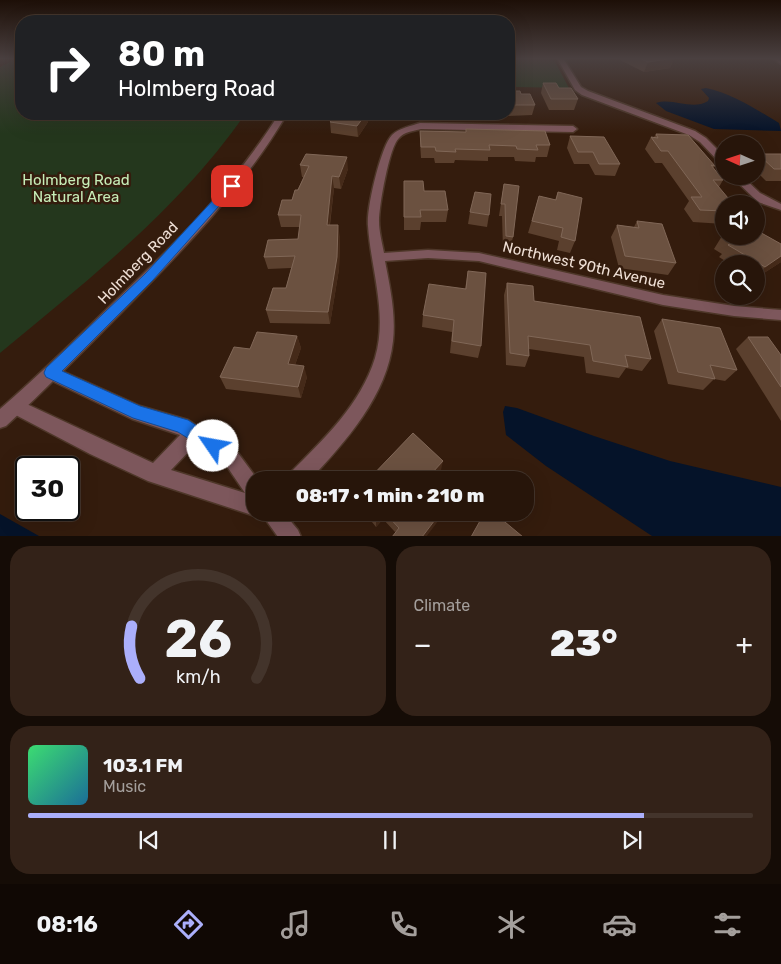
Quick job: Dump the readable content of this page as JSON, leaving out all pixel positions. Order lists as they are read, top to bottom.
{
  "streets": {
    "street": ["Holmberg Road", "Northwest 90th Avenue"]
  },
  "parks": ["Holmberg Road Natural Area"],
  "north": "left",
  "page": {
    "turn": ["80 m", "Holmberg Road"],
    "limit": "30",
    "trip": "08:17 · 1 min · 210 m",
    "tile": "Climate",
    "heat": ["−", "23°", "+"],
    "song": ["103.1 FM", "Music"],
    "tabs": "08:16",
    "gauge": ["26", "km/h"]
  }
}
